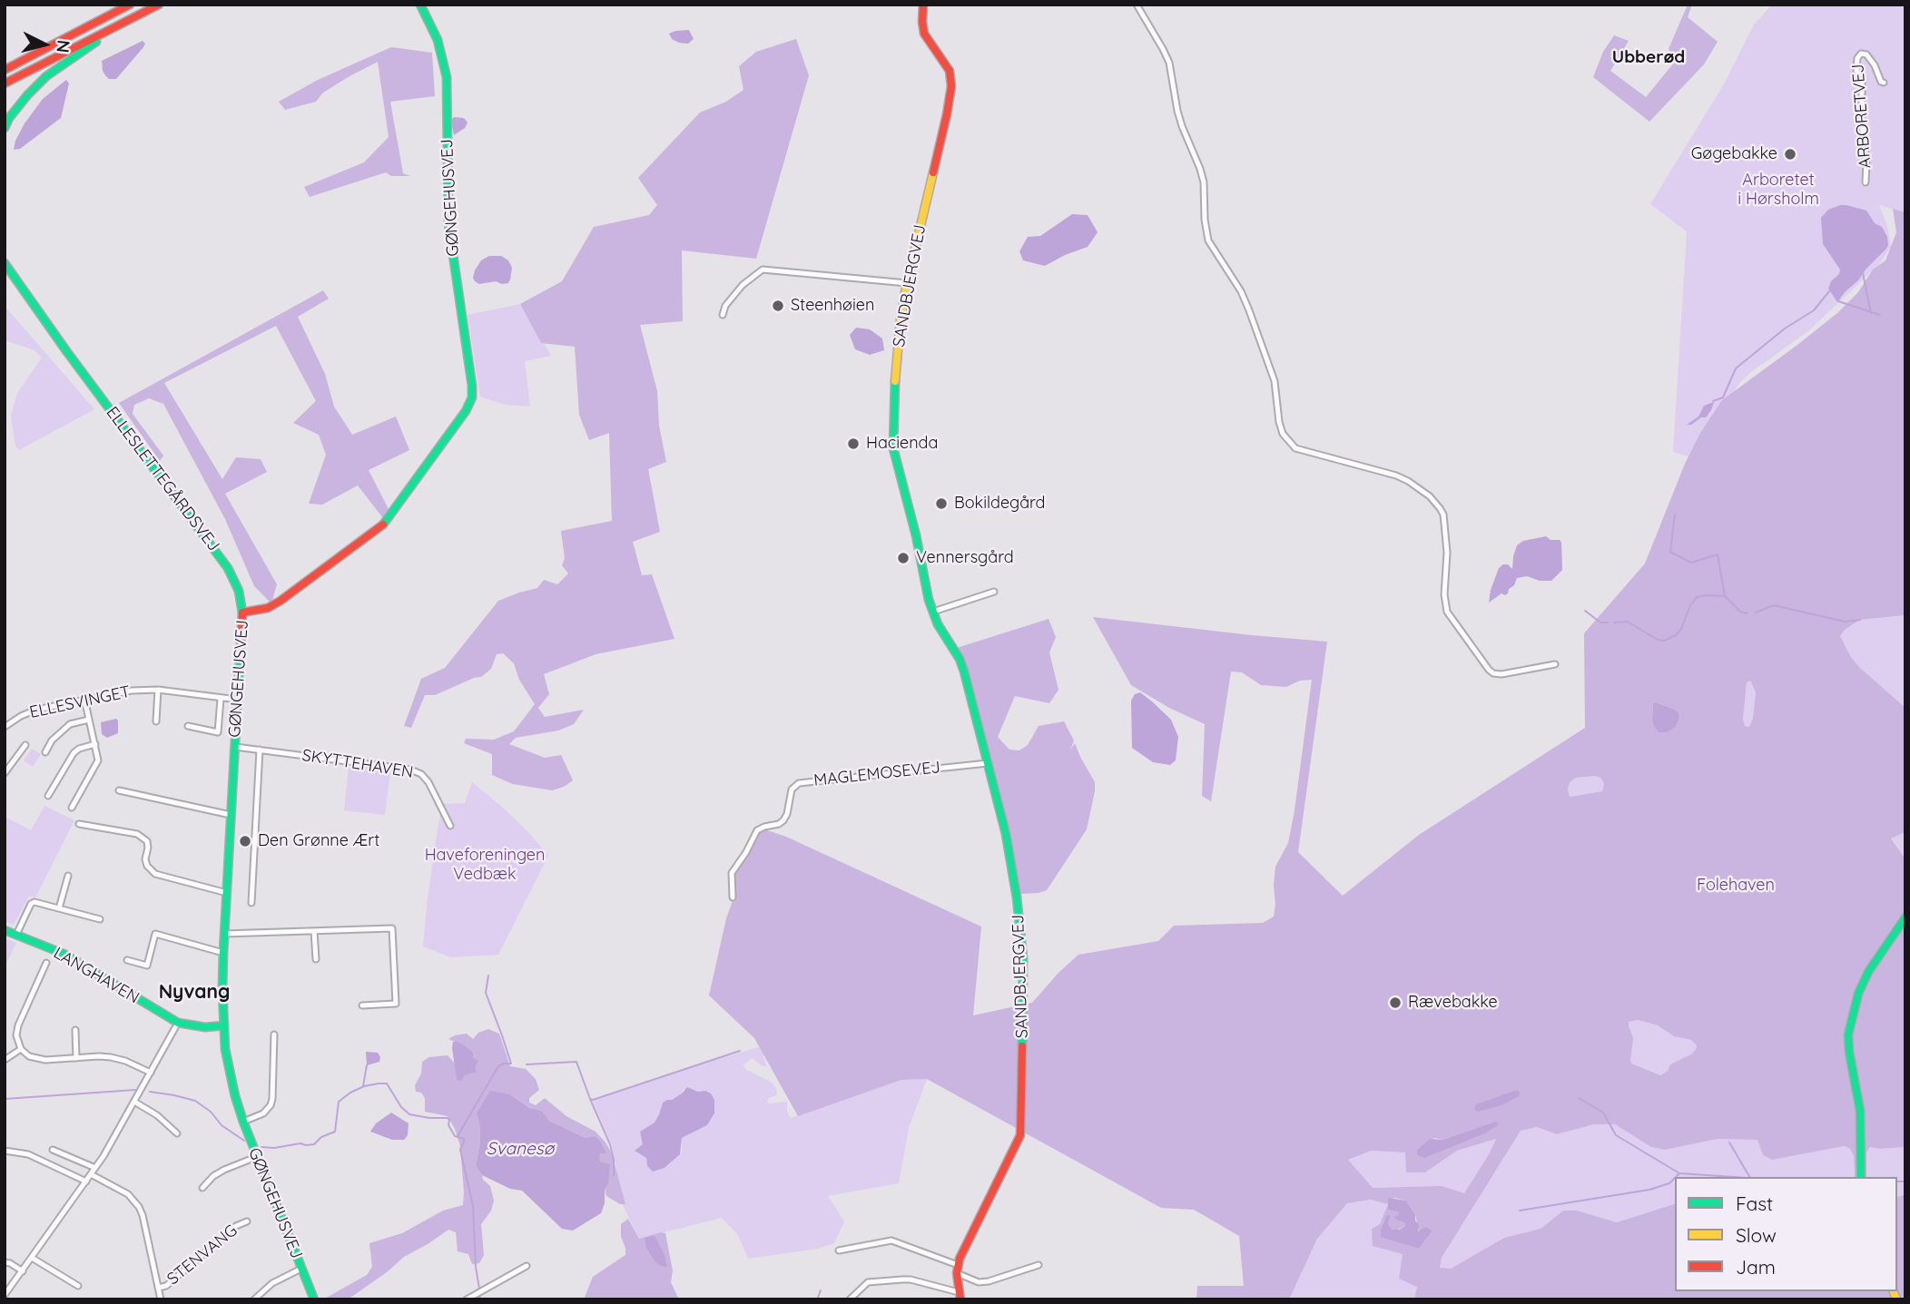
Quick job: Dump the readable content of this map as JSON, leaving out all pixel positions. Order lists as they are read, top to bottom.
{
  "streets": {
    "main road": [
      "GØNGEHUSVEJ",
      "SANDBJERGVEJ",
      "ELLESLETTEGÅRDSVEJ",
      "LANGHAVEN"
    ],
    "street": [
      "ARBORETVEJ",
      "ELLESVINGET",
      "SKYTTEHAVEN",
      "MAGLEMOSEVEJ",
      "STENVANG"
    ]
  },
  "crossings": [
    ["GØNGEHUSVEJ", "ELLESLETTEGÅRDSVEJ"],
    ["GØNGEHUSVEJ", "ELLESVINGET"],
    ["GØNGEHUSVEJ", "SKYTTEHAVEN"],
    ["GØNGEHUSVEJ", "LANGHAVEN"],
    ["SANDBJERGVEJ", "MAGLEMOSEVEJ"]
  ],
  "districts": ["Ubberød", "Nyvang"],
  "water": ["Svanesø"],
  "parks": ["Arboretet i Hørsholm", "Haveforeningen Vedbæk", "Folehaven"],
  "places": [
    "Gøgebakke",
    "Steenhøien",
    "Hacienda",
    "Bokildegård",
    "Vennersgård",
    "Den Grønne Ært",
    "Rævebakke"
  ],
  "legend": ["Fast", "Slow", "Jam"],
  "north": "right"
}
